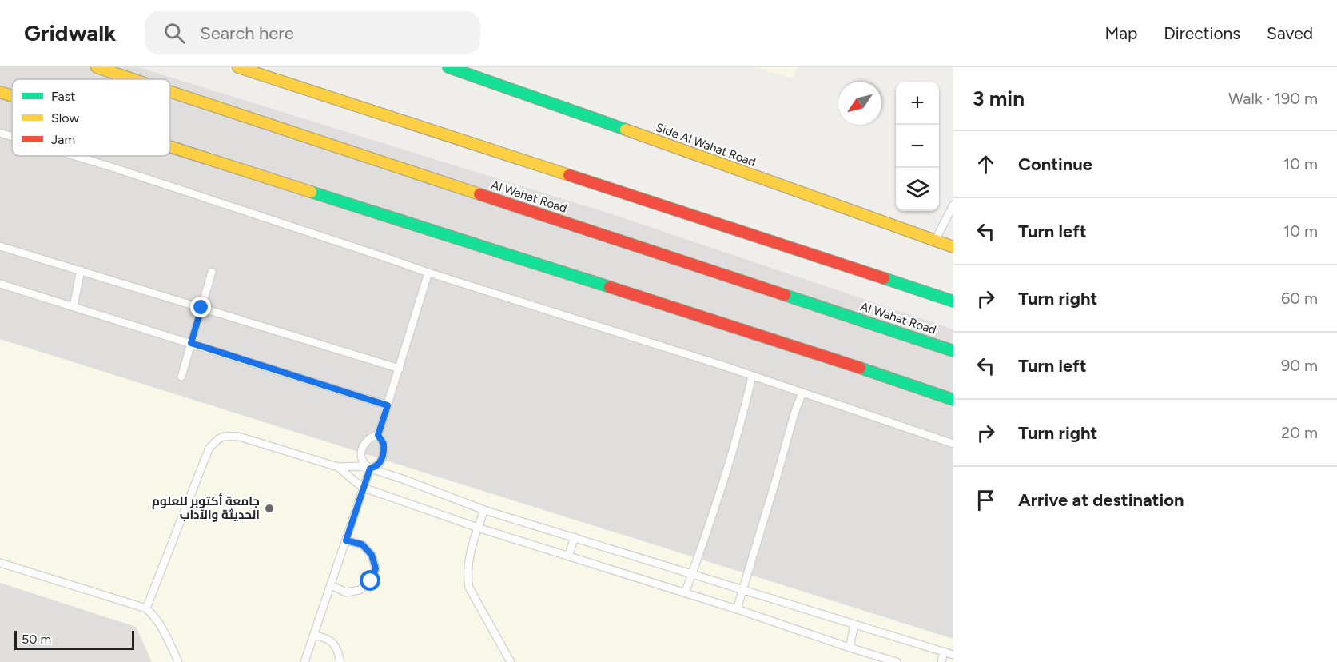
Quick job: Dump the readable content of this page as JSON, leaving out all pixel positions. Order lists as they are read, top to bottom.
{
  "streets": {
    "main road": ["Side Al Wahat Road", "Al Wahat Road"]
  },
  "places": ["جامعة أكتوبر للعلوم الحديثة والآداب"],
  "legend": ["Fast", "Slow", "Jam"],
  "scale_bar": "50 m",
  "north": "bottom left",
  "page": {
    "header": "Gridwalk",
    "search": "Search here",
    "nav": ["Map", "Directions", "Saved"],
    "heading": ["3 min", "Walk · 190 m"],
    "map_buttons": ["+", "−"],
    "list": [
      ["Continue", "10 m"],
      ["Turn left", "10 m"],
      ["Turn right", "60 m"],
      ["Turn left", "90 m"],
      ["Turn right", "20 m"],
      "Arrive at destination"
    ],
    "scale": "50 m"
  }
}
